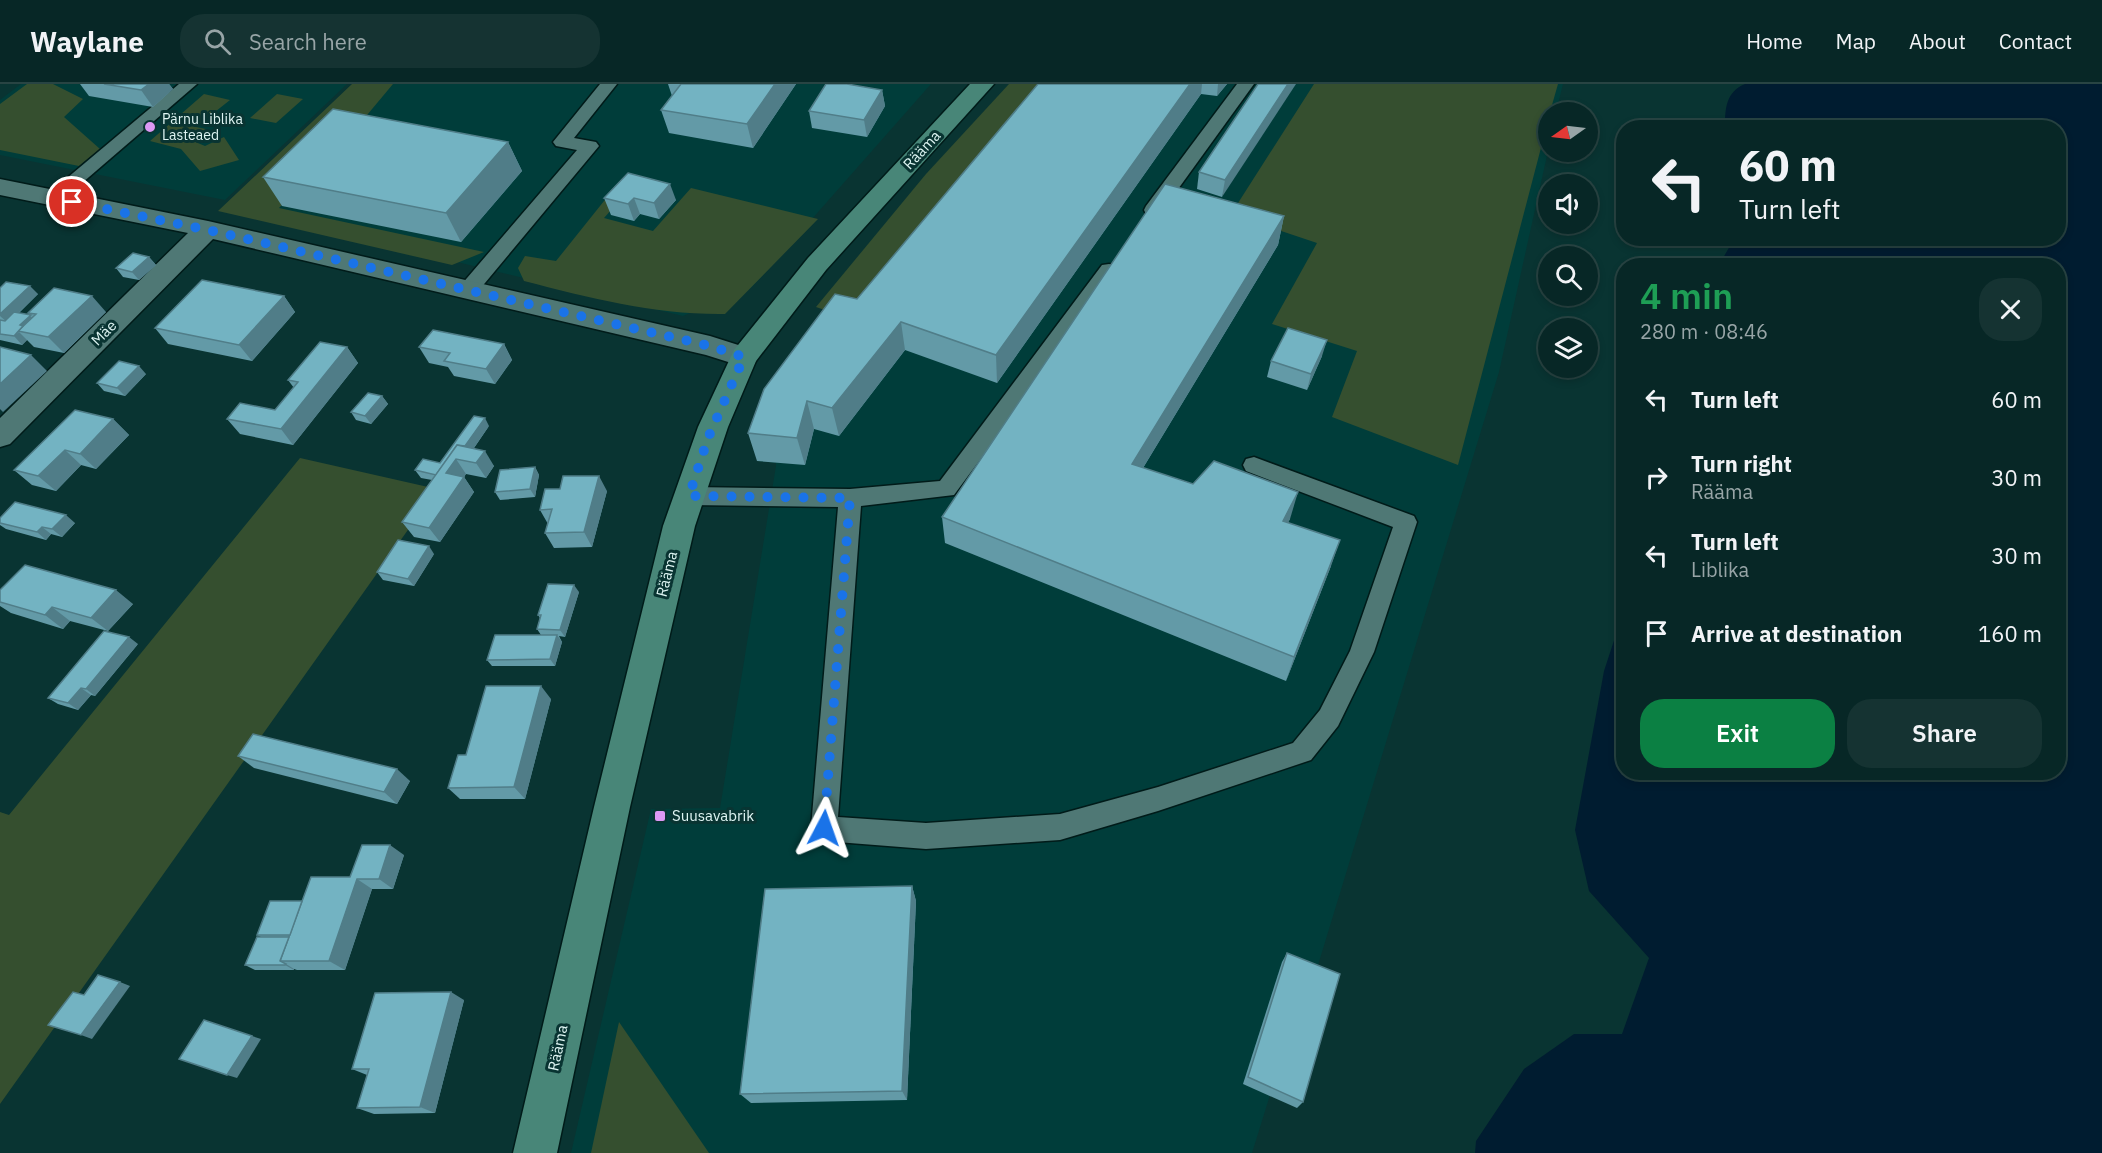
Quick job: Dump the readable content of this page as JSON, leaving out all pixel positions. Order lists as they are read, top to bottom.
{
  "streets": {
    "main road": ["Rääma"],
    "street": ["Mäe"]
  },
  "places": {
    "other": ["Pärnu Liblika Lasteaed"],
    "transit": ["Suusavabrik"]
  },
  "north": "left",
  "page": {
    "header": "Waylane",
    "search": "Search here",
    "nav": [
      "Home",
      "Map",
      "About",
      "Contact"
    ],
    "turn": ["60 m", "Turn left"],
    "heading": ["4 min", "280 m · 08:46"],
    "list": [
      {
        "name": "Turn left",
        "value": "60 m"
      },
      {
        "name": "Turn right",
        "note": "Rääma",
        "value": "30 m"
      },
      {
        "name": "Turn left",
        "note": "Liblika",
        "value": "30 m"
      },
      {
        "name": "Arrive at destination",
        "value": "160 m"
      }
    ],
    "buttons": ["Exit", "Share"]
  }
}
